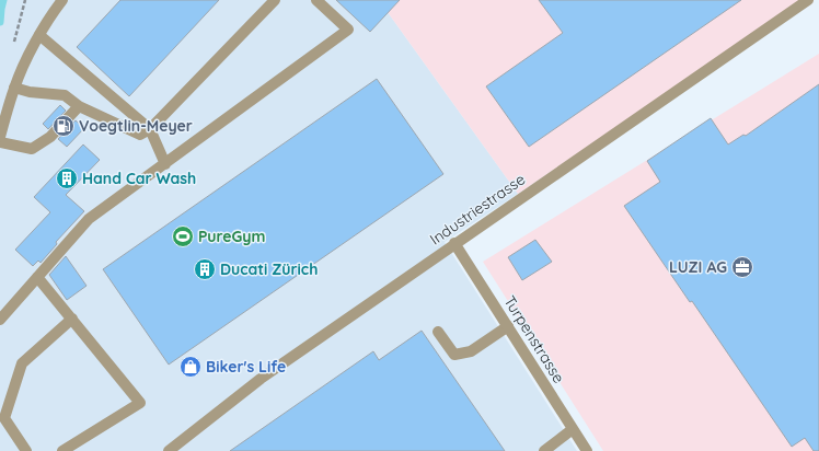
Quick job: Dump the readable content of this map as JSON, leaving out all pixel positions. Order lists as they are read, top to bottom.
{
  "streets": {
    "street": ["Industriestrasse", "Turpenstrasse"]
  },
  "crossings": [
    ["Industriestrasse", "Turpenstrasse"]
  ],
  "places": {
    "fuel station": ["Voegtlin-Meyer"],
    "building": ["Hand Car Wash", "Ducati Zürich"],
    "sports": ["PureGym"],
    "office": ["LUZI AG"],
    "shop": ["Biker's Life"]
  }
}
